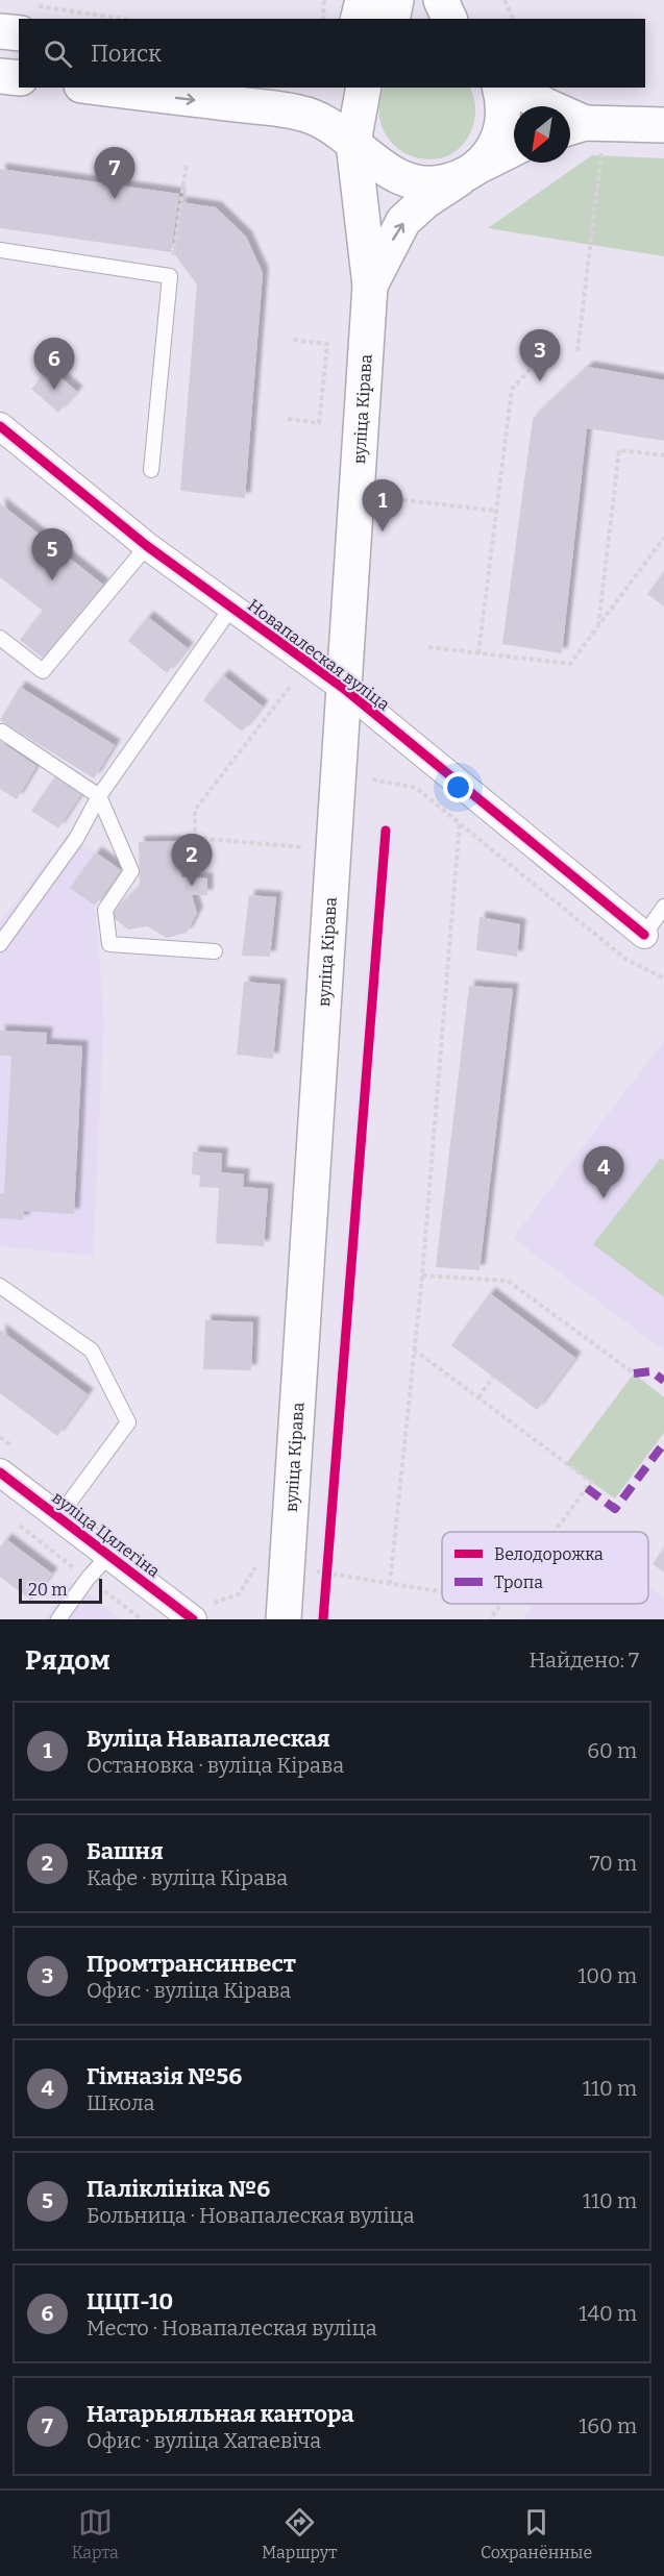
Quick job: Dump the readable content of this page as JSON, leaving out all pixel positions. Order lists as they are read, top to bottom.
{
  "streets": {
    "main road": ["вуліца Кірава"],
    "street": ["Новапалеская вуліца", "вуліца Цялегіна"]
  },
  "crossings": [
    ["вуліца Кірава", "Новапалеская вуліца"]
  ],
  "legend": ["Велодорожка", "Тропа"],
  "scale_bar": "20 m",
  "north": "bottom left",
  "page": {
    "search": "Поиск",
    "pins": [
      "7",
      "3",
      "6",
      "1",
      "5",
      "2",
      "4"
    ],
    "scale": "20 m",
    "heading": ["Рядом", "Найдено: 7"],
    "list": [
      {
        "mark": "1",
        "name": "Вуліца Навапалеская",
        "note": "Остановка · вуліца Кірава",
        "value": "60 m"
      },
      {
        "mark": "2",
        "name": "Башня",
        "note": "Кафе · вуліца Кірава",
        "value": "70 m"
      },
      {
        "mark": "3",
        "name": "Промтрансинвест",
        "note": "Офис · вуліца Кірава",
        "value": "100 m"
      },
      {
        "mark": "4",
        "name": "Гімназія №56",
        "note": "Школа",
        "value": "110 m"
      },
      {
        "mark": "5",
        "name": "Паліклініка №6",
        "note": "Больница · Новапалеская вуліца",
        "value": "110 m"
      },
      {
        "mark": "6",
        "name": "ЦЦП-10",
        "note": "Место · Новапалеская вуліца",
        "value": "140 m"
      },
      {
        "mark": "7",
        "name": "Натарыяльная кантора",
        "note": "Офис · вуліца Хатаевіча",
        "value": "160 m"
      }
    ],
    "nav": ["Карта", "Маршрут", "Сохранённые"]
  }
}
